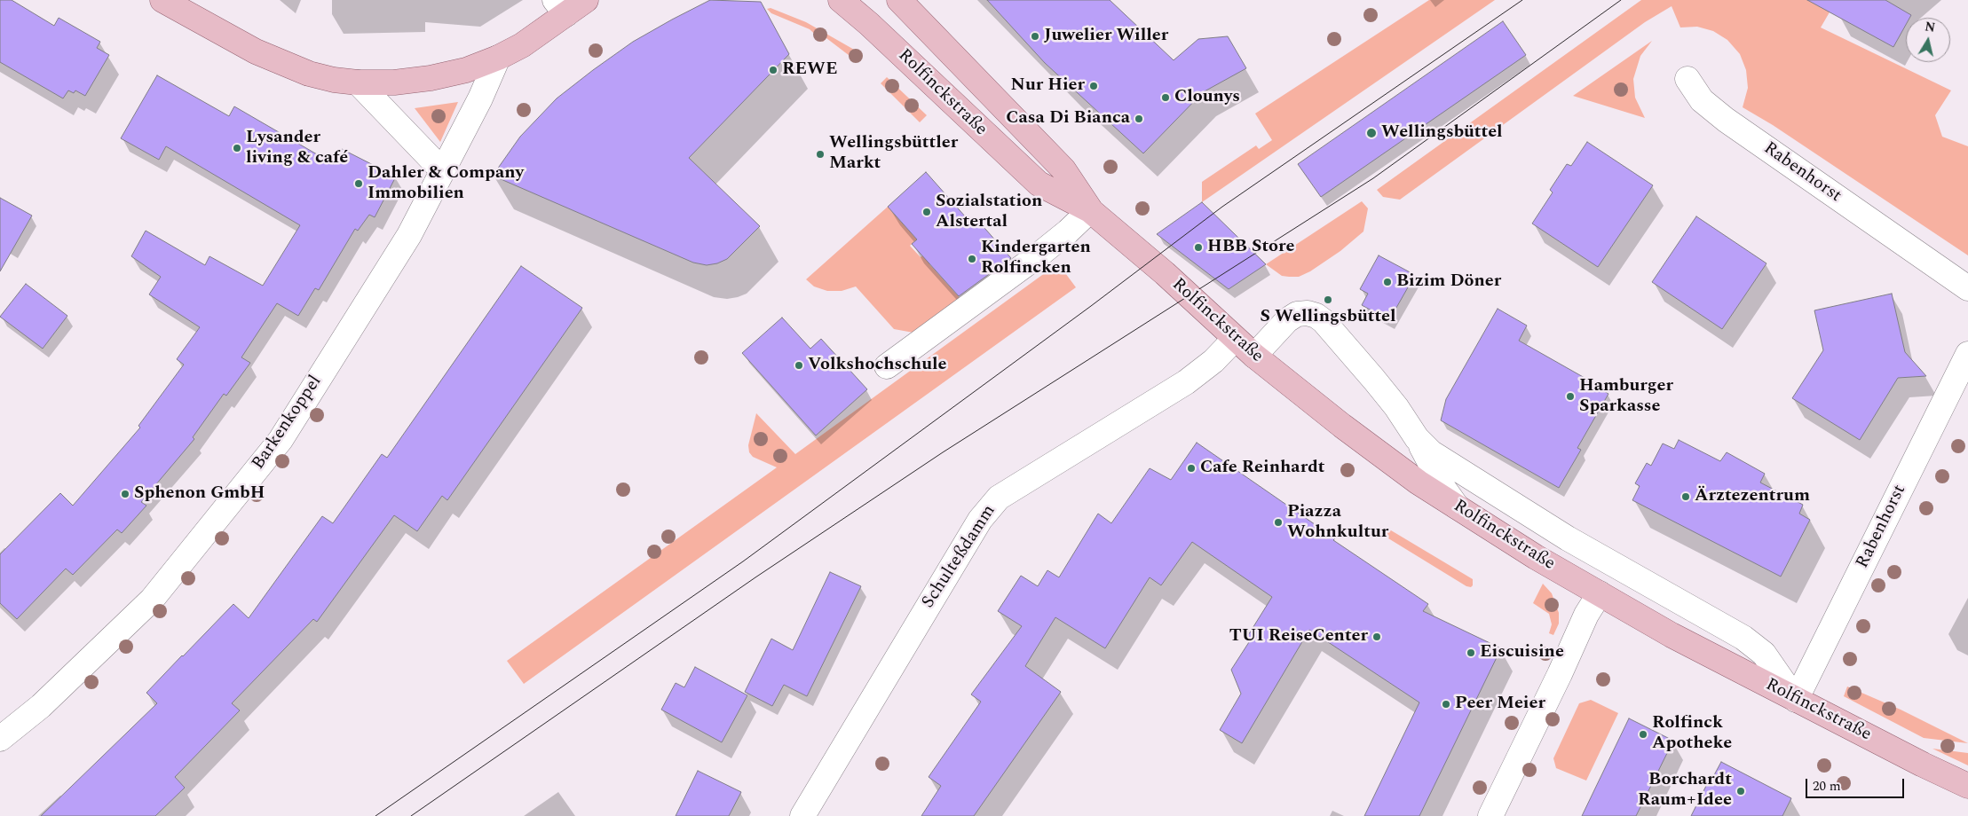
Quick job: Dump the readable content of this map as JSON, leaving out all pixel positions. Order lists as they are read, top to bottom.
{
  "streets": {
    "main road": ["Rolfinckstraße"],
    "street": ["Rabenhorst", "Barkenkoppel", "Schulteßdamm"]
  },
  "crossings": [
    ["Rolfinckstraße", "Rabenhorst"],
    ["Rolfinckstraße", "Schulteßdamm"]
  ],
  "places": [
    "Juwelier Willer",
    "REWE",
    "Nur Hier",
    "Clounys",
    "Casa Di Bianca",
    "Wellingsbüttel",
    "Lysander living & café",
    "Wellingsbüttler Markt",
    "Dahler & Company Immobilien",
    "Sozialstation Alstertal",
    "HBB Store",
    "Kindergarten Rolfincken",
    "Bizim Döner",
    "S Wellingsbüttel",
    "Volkshochschule",
    "Hamburger Sparkasse",
    "Cafe Reinhardt",
    "Sphenon GmbH",
    "Ärztezentrum",
    "Piazza Wohnkultur",
    "TUI ReiseCenter",
    "Eiscuisine",
    "Peer Meier",
    "Rolfinck Apotheke",
    "Borchardt Raum+Idee"
  ],
  "scale_bar": "20 m",
  "north": "top"
}
